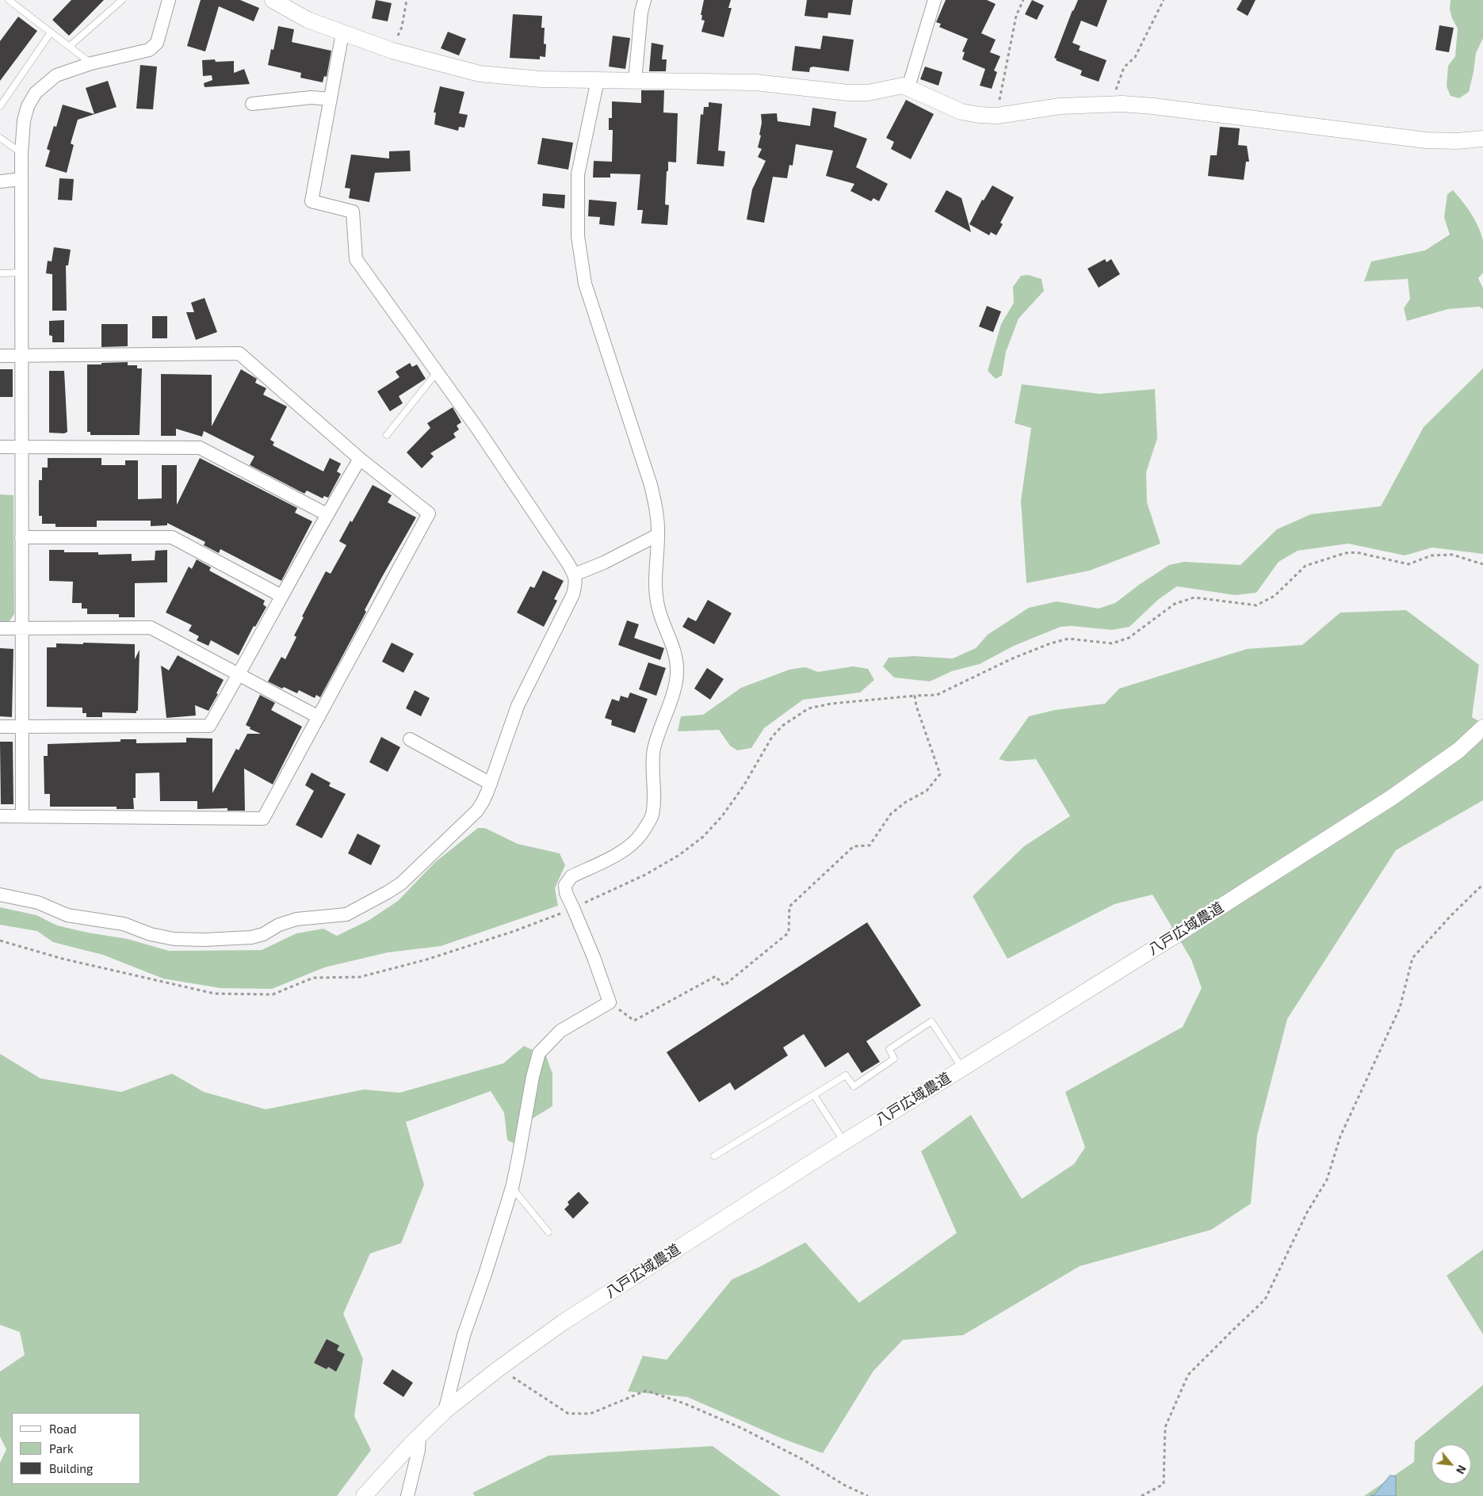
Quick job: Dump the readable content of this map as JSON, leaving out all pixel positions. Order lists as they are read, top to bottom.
{
  "streets": {
    "street": ["八戸広域農道"]
  },
  "legend": ["Road", "Park", "Building"],
  "north": "bottom right"
}
